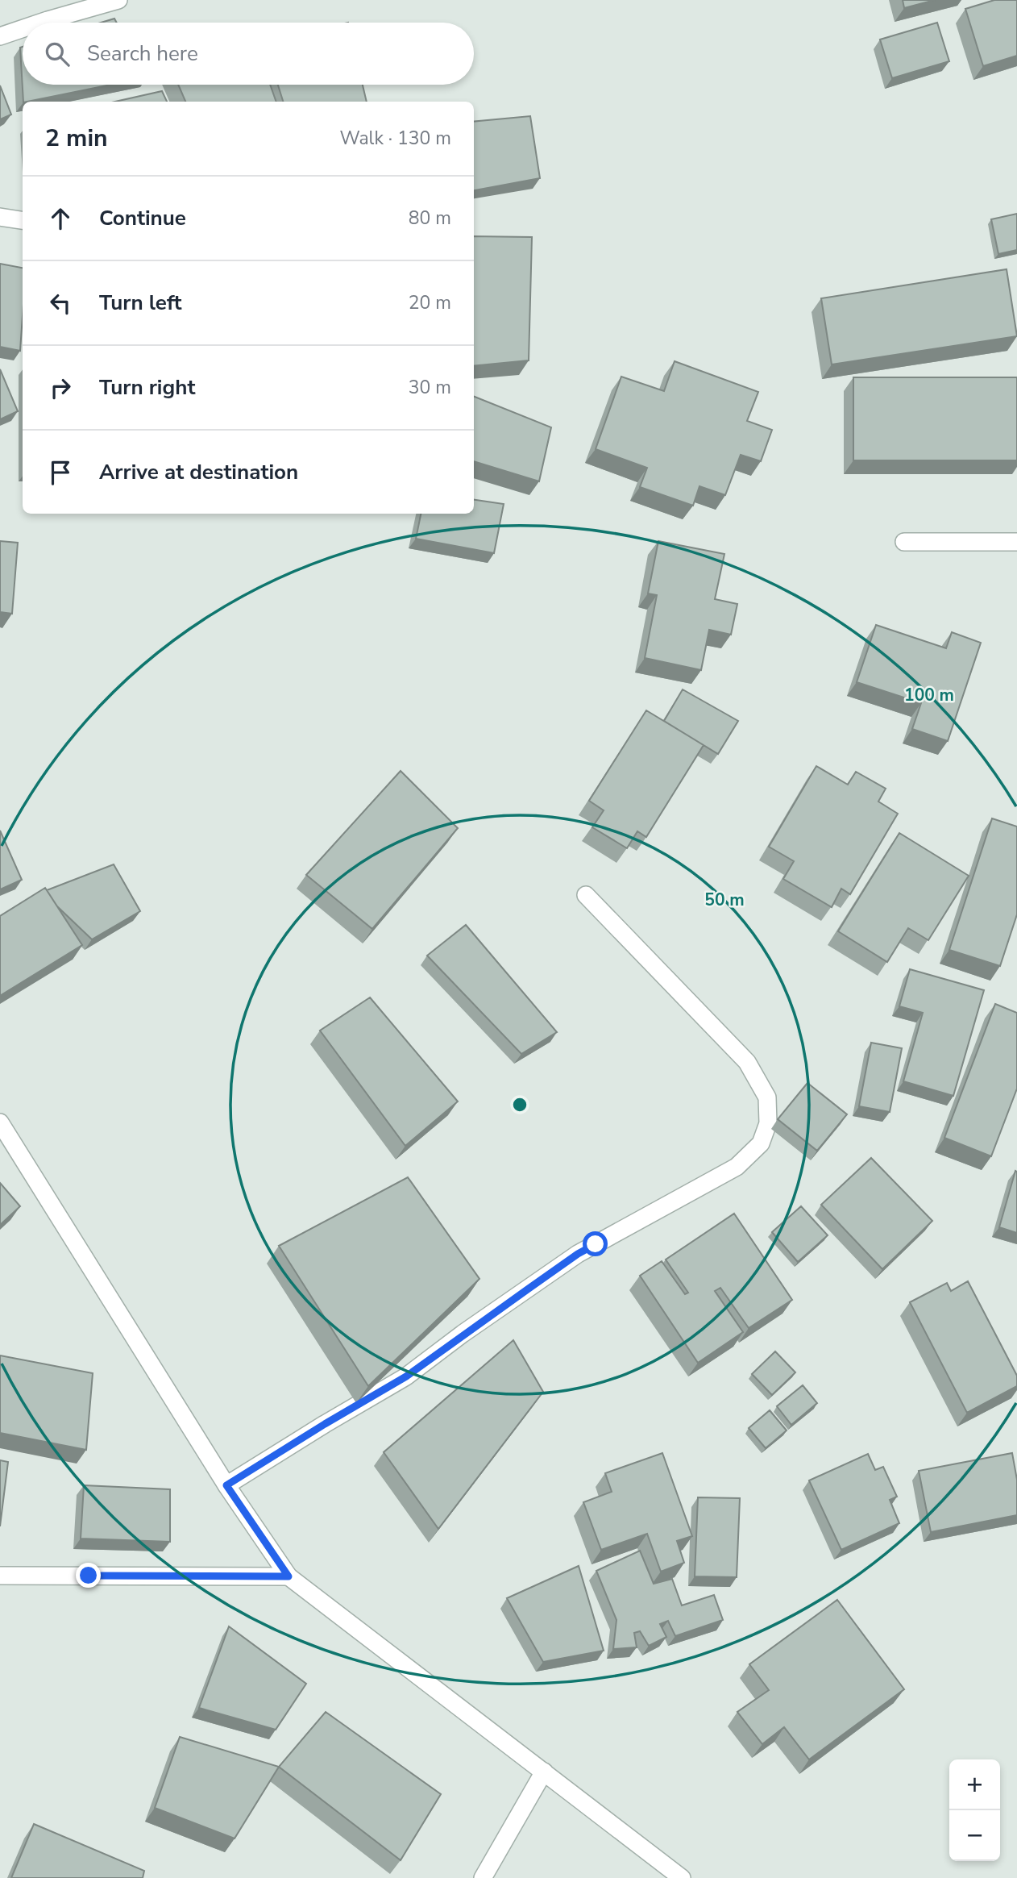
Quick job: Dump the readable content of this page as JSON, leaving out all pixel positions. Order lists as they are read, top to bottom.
{
  "page": {
    "search": "Search here",
    "heading": ["2 min", "Walk · 130 m"],
    "list": [
      ["Continue", "80 m"],
      ["Turn left", "20 m"],
      ["Turn right", "30 m"],
      "Arrive at destination"
    ],
    "map_buttons": ["+", "−"]
  },
  "rings": ["100 m", "50 m"]
}
